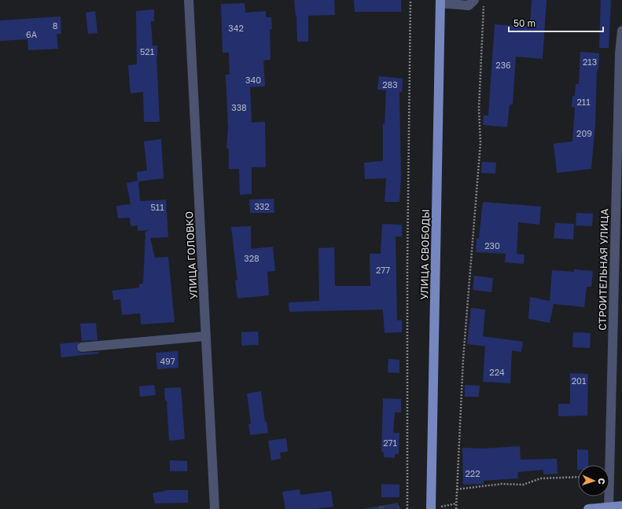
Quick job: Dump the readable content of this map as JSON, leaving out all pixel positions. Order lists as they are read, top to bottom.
{
  "streets": {
    "main road": ["УЛИЦА СВОБОДЫ"],
    "street": ["УЛИЦА ГОЛОВКО", "СТРОИТЕЛЬНАЯ УЛИЦА"]
  },
  "house_numbers": [
    "8",
    "342",
    "6А",
    "521",
    "213",
    "236",
    "340",
    "283",
    "211",
    "338",
    "209",
    "332",
    "511",
    "230",
    "328",
    "277",
    "497",
    "224",
    "201",
    "271",
    "222"
  ],
  "scale_bar": "50 m",
  "north": "right"
}
